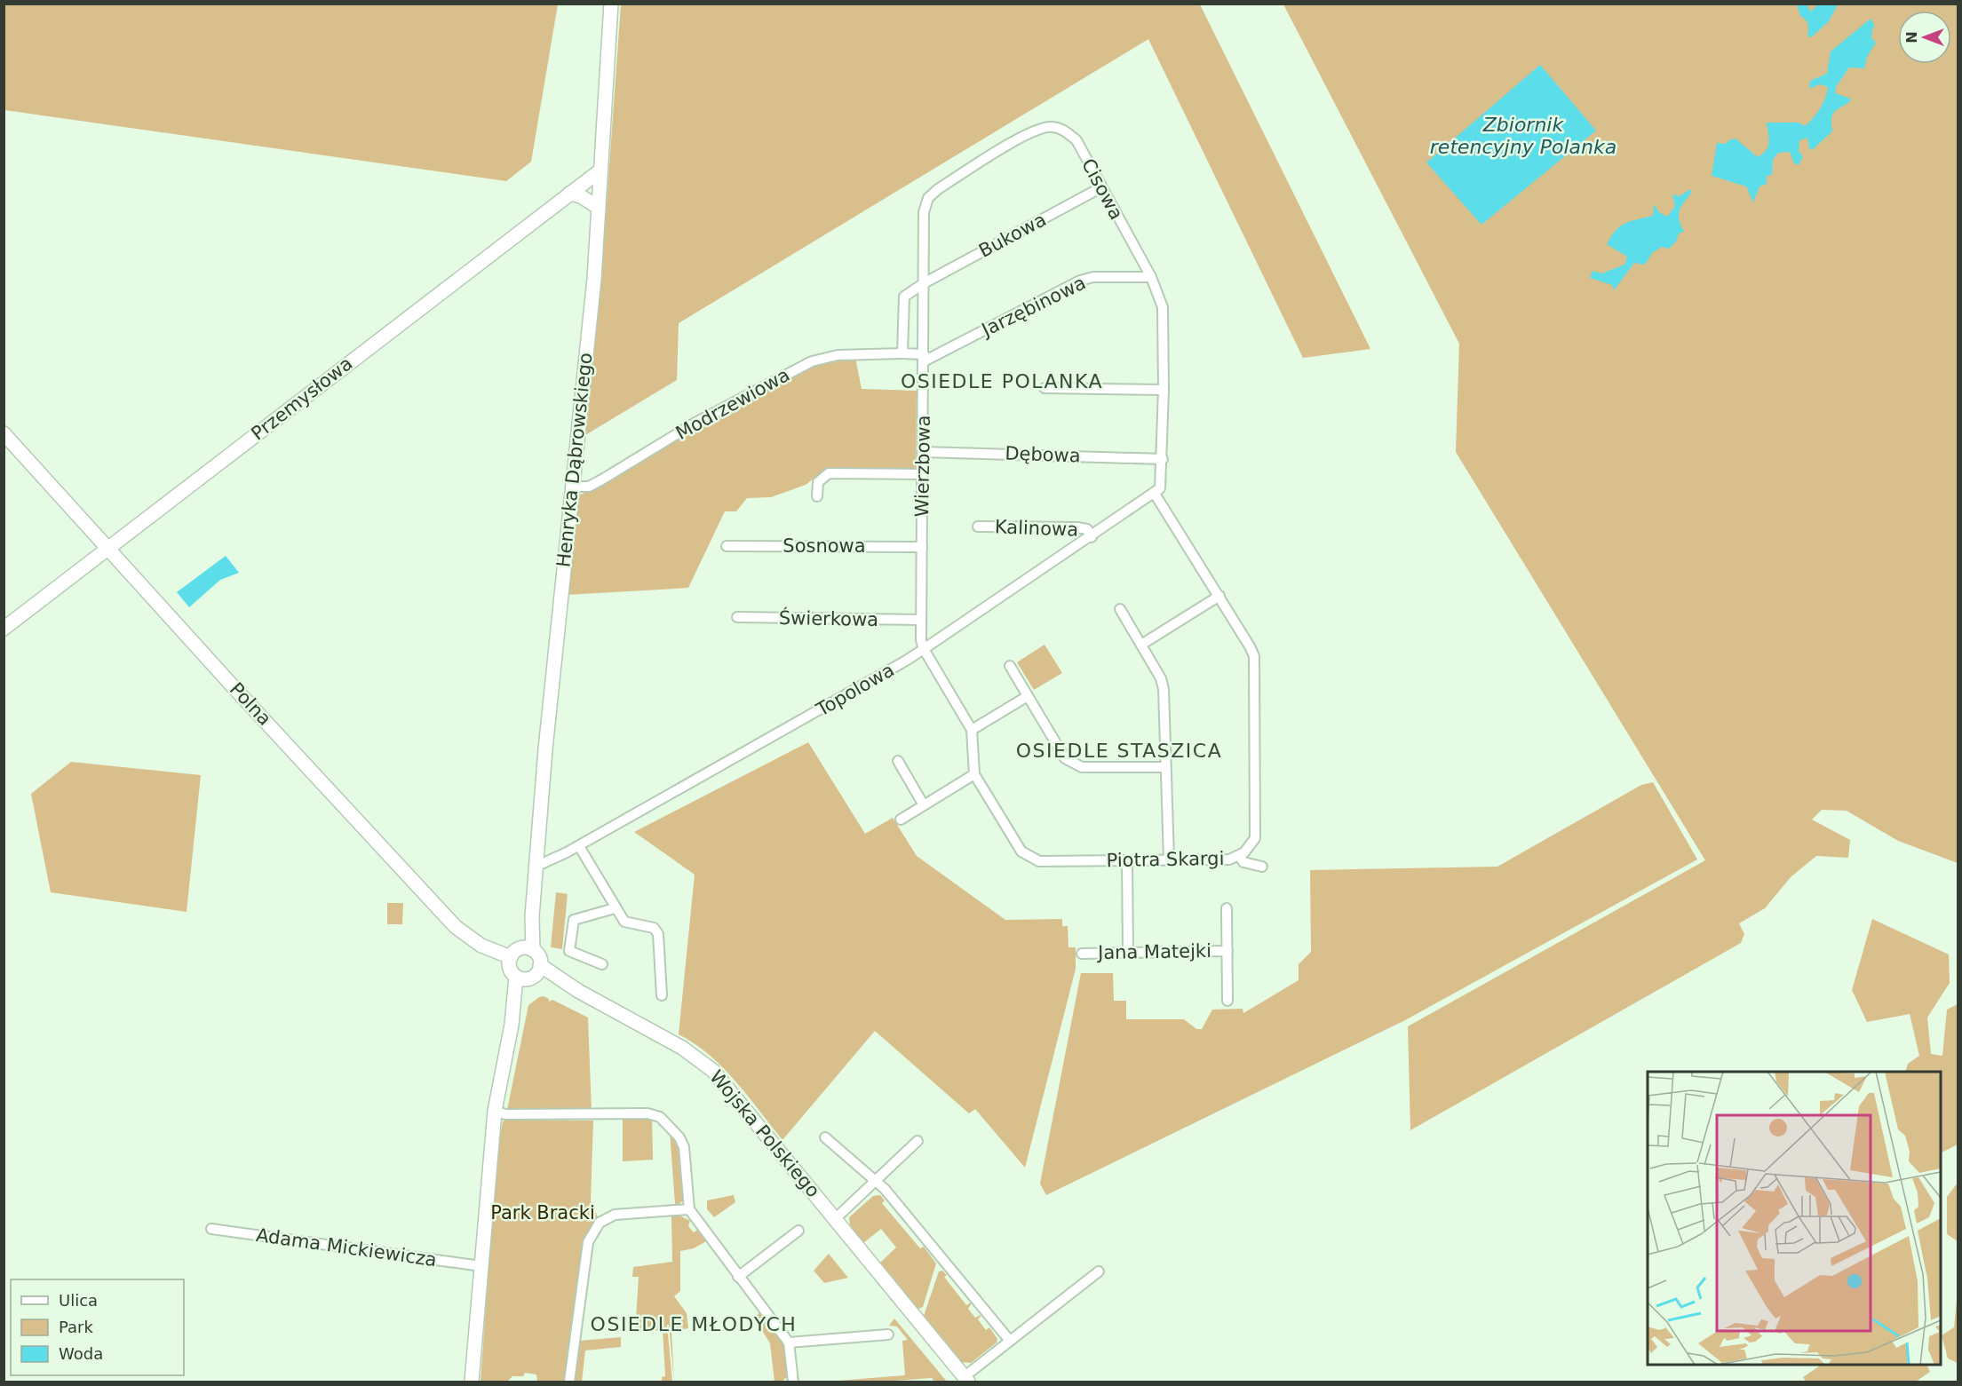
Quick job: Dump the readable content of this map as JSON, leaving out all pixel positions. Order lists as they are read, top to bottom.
{
  "streets": {
    "street": [
      "Cisowa",
      "Bukowa",
      "Jarzębinowa",
      "Przemysłowa",
      "Modrzewiowa",
      "Dębowa",
      "Henryka Dąbrowskiego",
      "Wierzbowa",
      "Kalinowa",
      "Sosnowa",
      "Świerkowa",
      "Topolowa",
      "Polna",
      "Piotra Skargi",
      "Jana Matejki",
      "Wojska Polskiego",
      "Adama Mickiewicza"
    ]
  },
  "crossings": [
    ["Cisowa", "Bukowa"],
    ["Cisowa", "Jarzębinowa"],
    ["Cisowa", "Dębowa"],
    ["Cisowa", "Wierzbowa"],
    ["Cisowa", "Topolowa"],
    ["Cisowa", "Piotra Skargi"],
    ["Bukowa", "Modrzewiowa"],
    ["Bukowa", "Wierzbowa"],
    ["Jarzębinowa", "Modrzewiowa"],
    ["Jarzębinowa", "Wierzbowa"],
    ["Przemysłowa", "Henryka Dąbrowskiego"],
    ["Przemysłowa", "Polna"],
    ["Modrzewiowa", "Henryka Dąbrowskiego"],
    ["Modrzewiowa", "Wierzbowa"],
    ["Dębowa", "Wierzbowa"],
    ["Henryka Dąbrowskiego", "Topolowa"],
    ["Wierzbowa", "Sosnowa"],
    ["Wierzbowa", "Świerkowa"],
    ["Wierzbowa", "Topolowa"],
    ["Wierzbowa", "Piotra Skargi"],
    ["Kalinowa", "Topolowa"],
    ["Topolowa", "Piotra Skargi"]
  ],
  "districts": ["OSIEDLE POLANKA", "OSIEDLE STASZICA", "OSIEDLE MŁODYCH"],
  "water": ["Zbiornik retencyjny Polanka"],
  "parks": ["Park Bracki"],
  "legend": ["Ulica", "Park", "Woda"],
  "north": "left"
}
